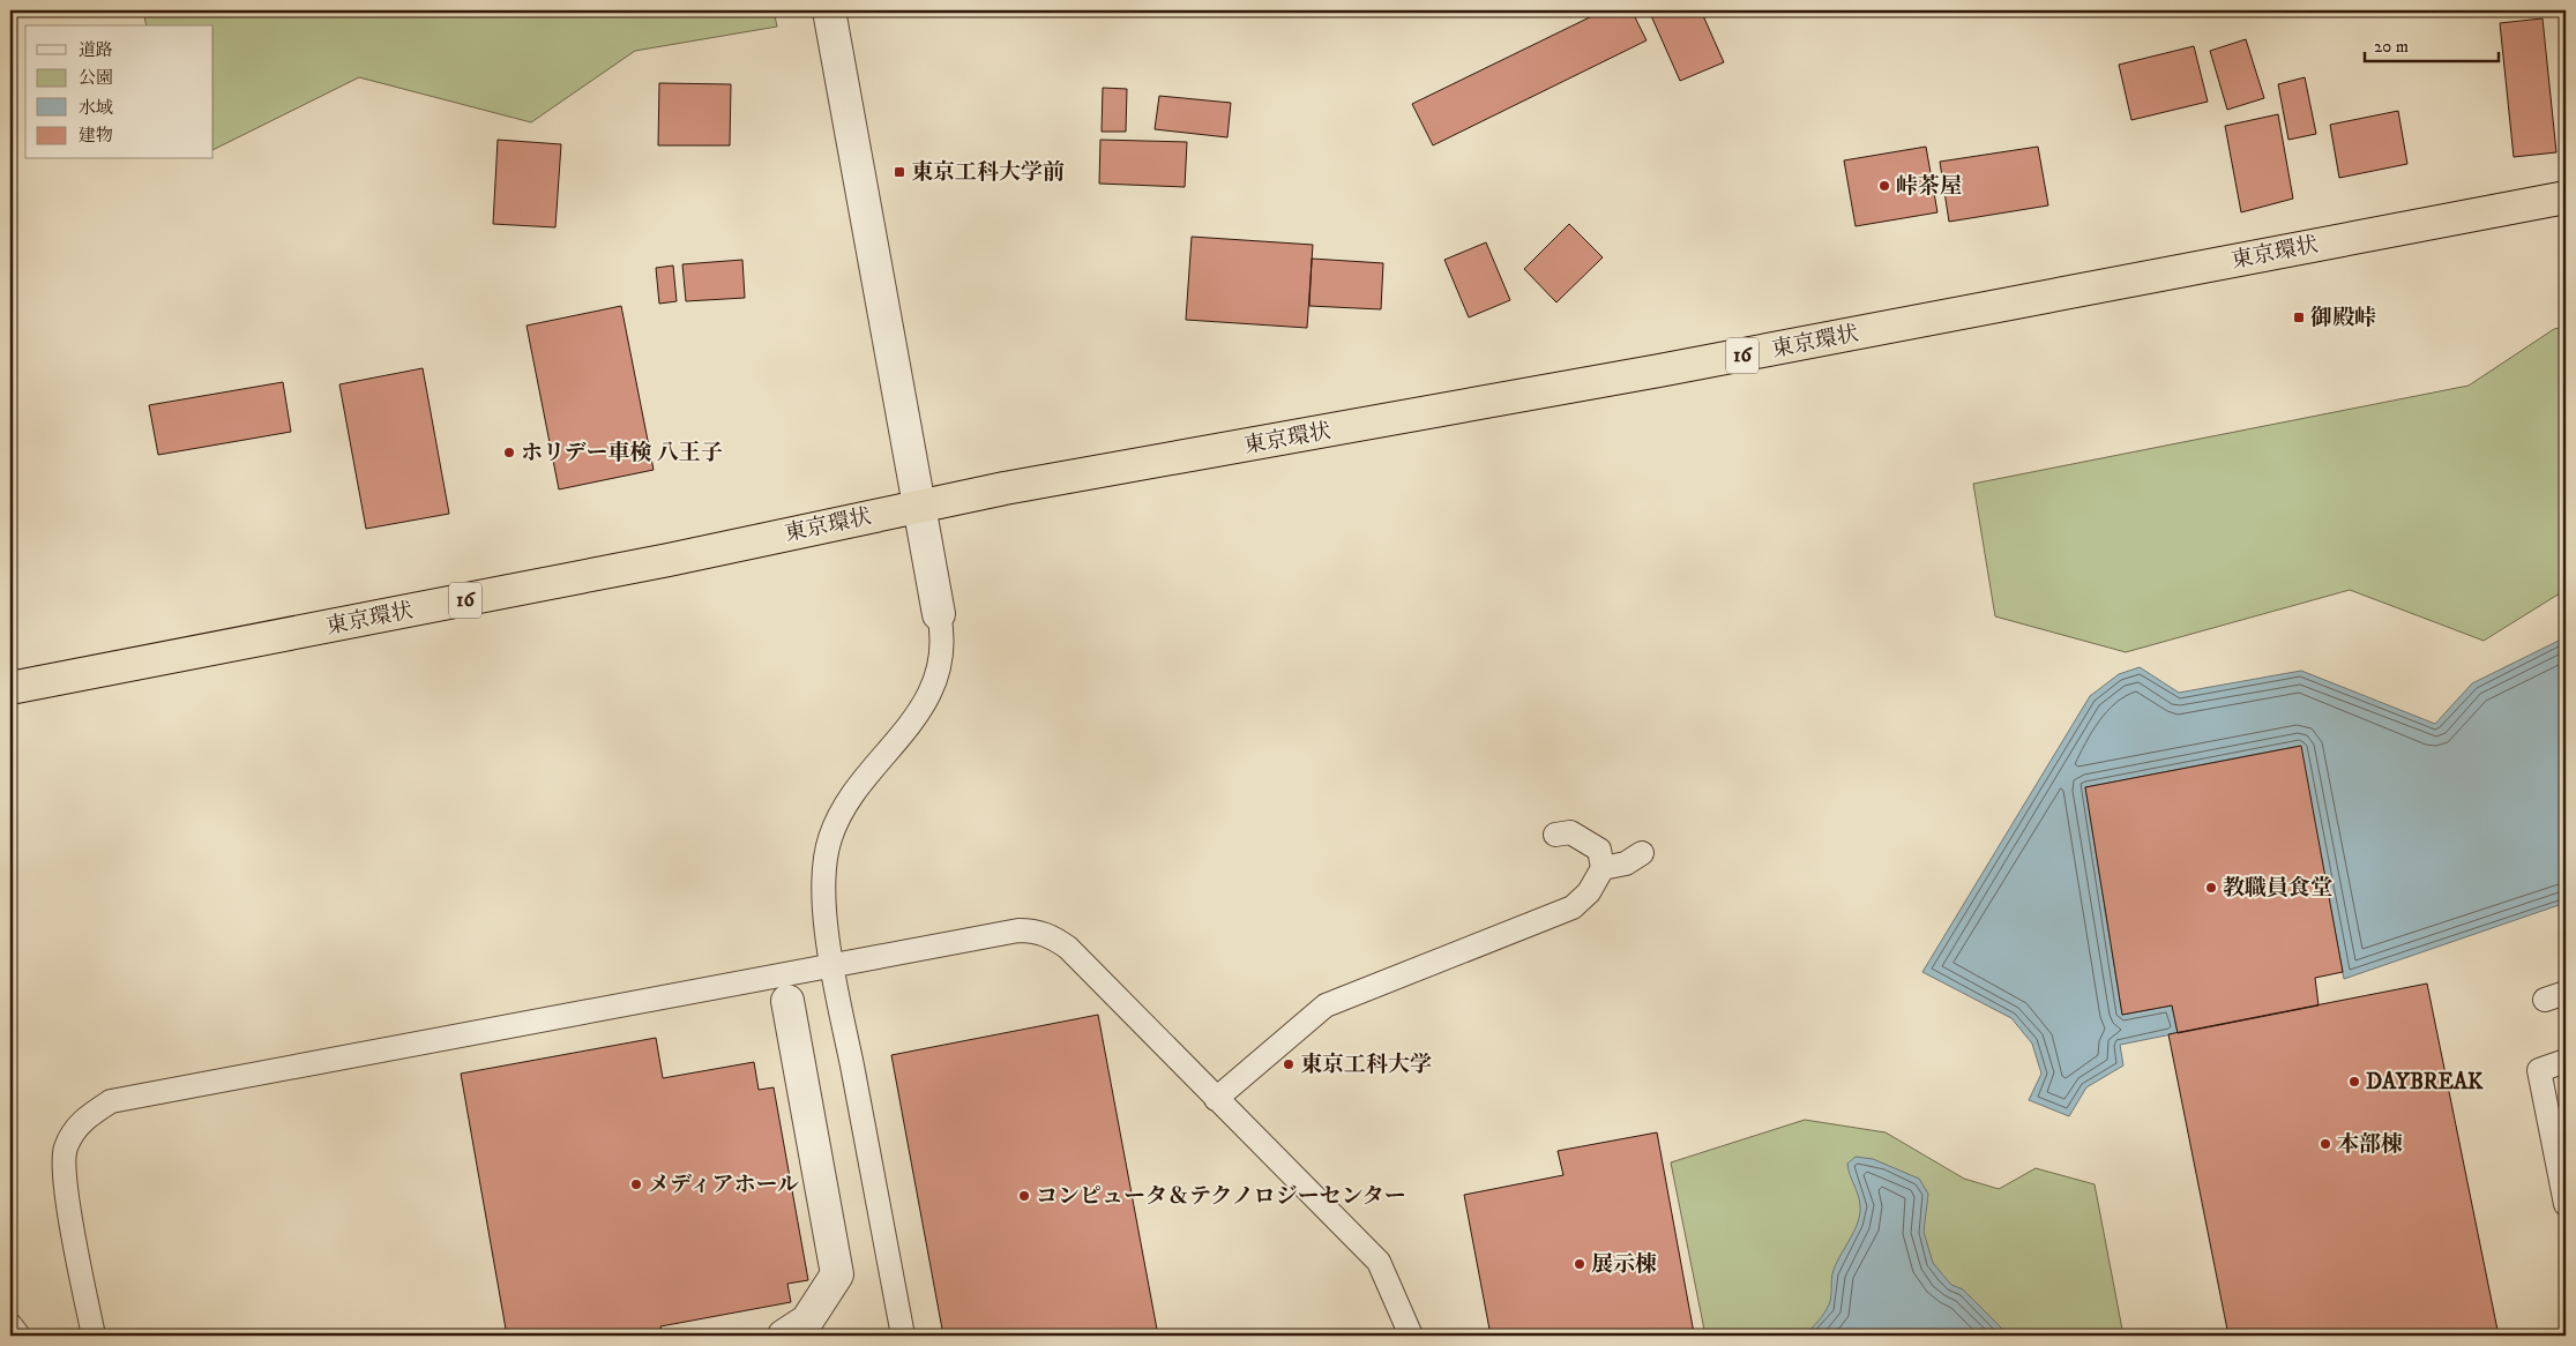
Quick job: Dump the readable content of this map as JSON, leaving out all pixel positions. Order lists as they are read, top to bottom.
{
  "streets": {
    "highway": ["東京環状", "16"]
  },
  "places": {
    "transit": ["東京工科大学前", "御殿峠"],
    "other": [
      "峠茶屋",
      "ホリデー車検 八王子",
      "教職員食堂",
      "東京工科大学",
      "DAYBREAK",
      "本部棟",
      "メディアホール",
      "コンピュータ＆テクノロジーセンター",
      "展示棟"
    ]
  },
  "legend": [
    "道路",
    "公園",
    "水域",
    "建物"
  ],
  "scale_bar": "20 m"
}
